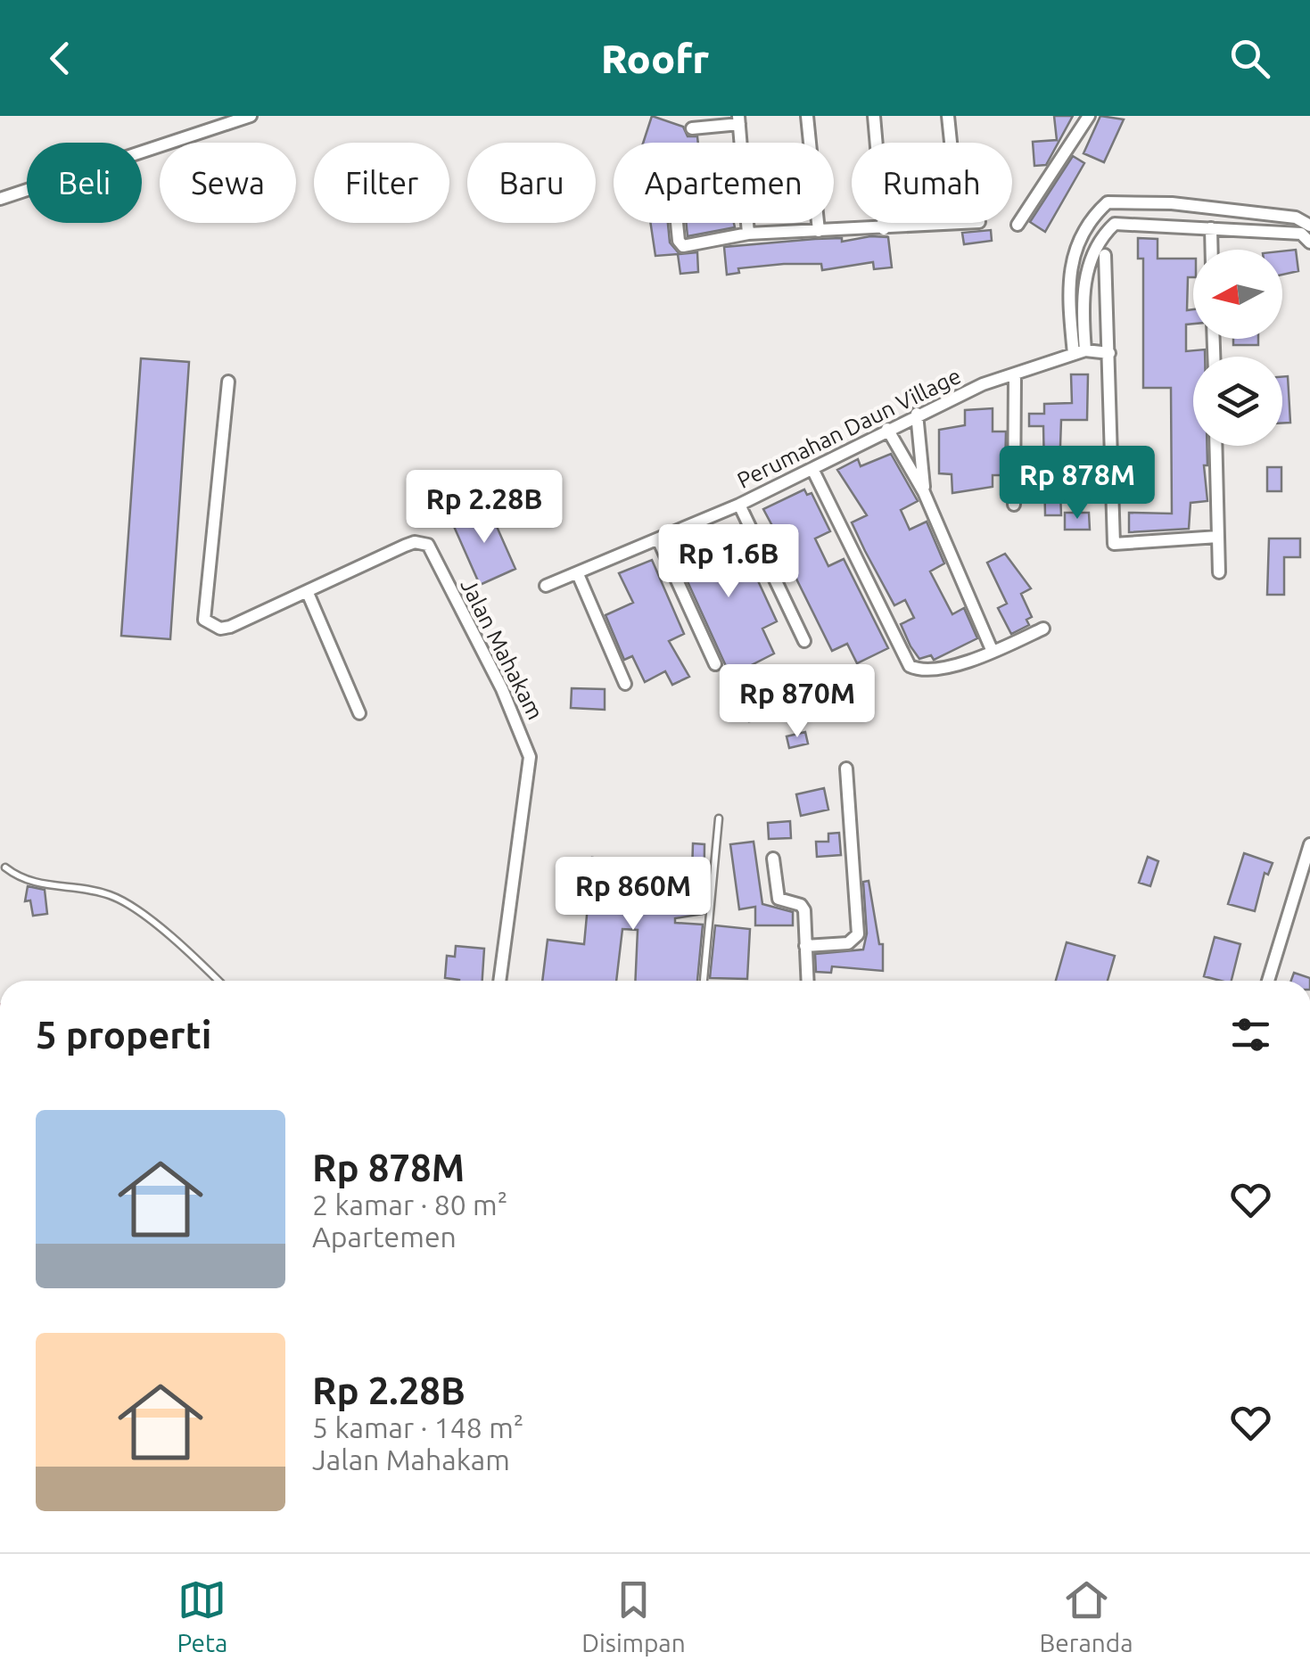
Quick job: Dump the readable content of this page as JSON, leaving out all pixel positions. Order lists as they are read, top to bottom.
{
  "streets": {
    "street": ["Perumahan Daun Village", "Jalan Mahakam"]
  },
  "north": "left",
  "page": {
    "header": "Roofr",
    "chip": [
      "Beli",
      "Sewa",
      "Filter",
      "Baru",
      "Apartemen",
      "Rumah"
    ],
    "price": [
      "Rp 878M",
      "Rp 2.28B",
      "Rp 1.6B",
      "Rp 870M",
      "Rp 860M"
    ],
    "heading": "5 properti",
    "list": [
      {
        "name": "Rp 878M",
        "note": "2 kamar · 80 m² · Apartemen"
      },
      {
        "name": "Rp 2.28B",
        "note": "5 kamar · 148 m² · Jalan Mahakam"
      }
    ],
    "tabs": ["Peta", "Disimpan", "Beranda"]
  }
}
